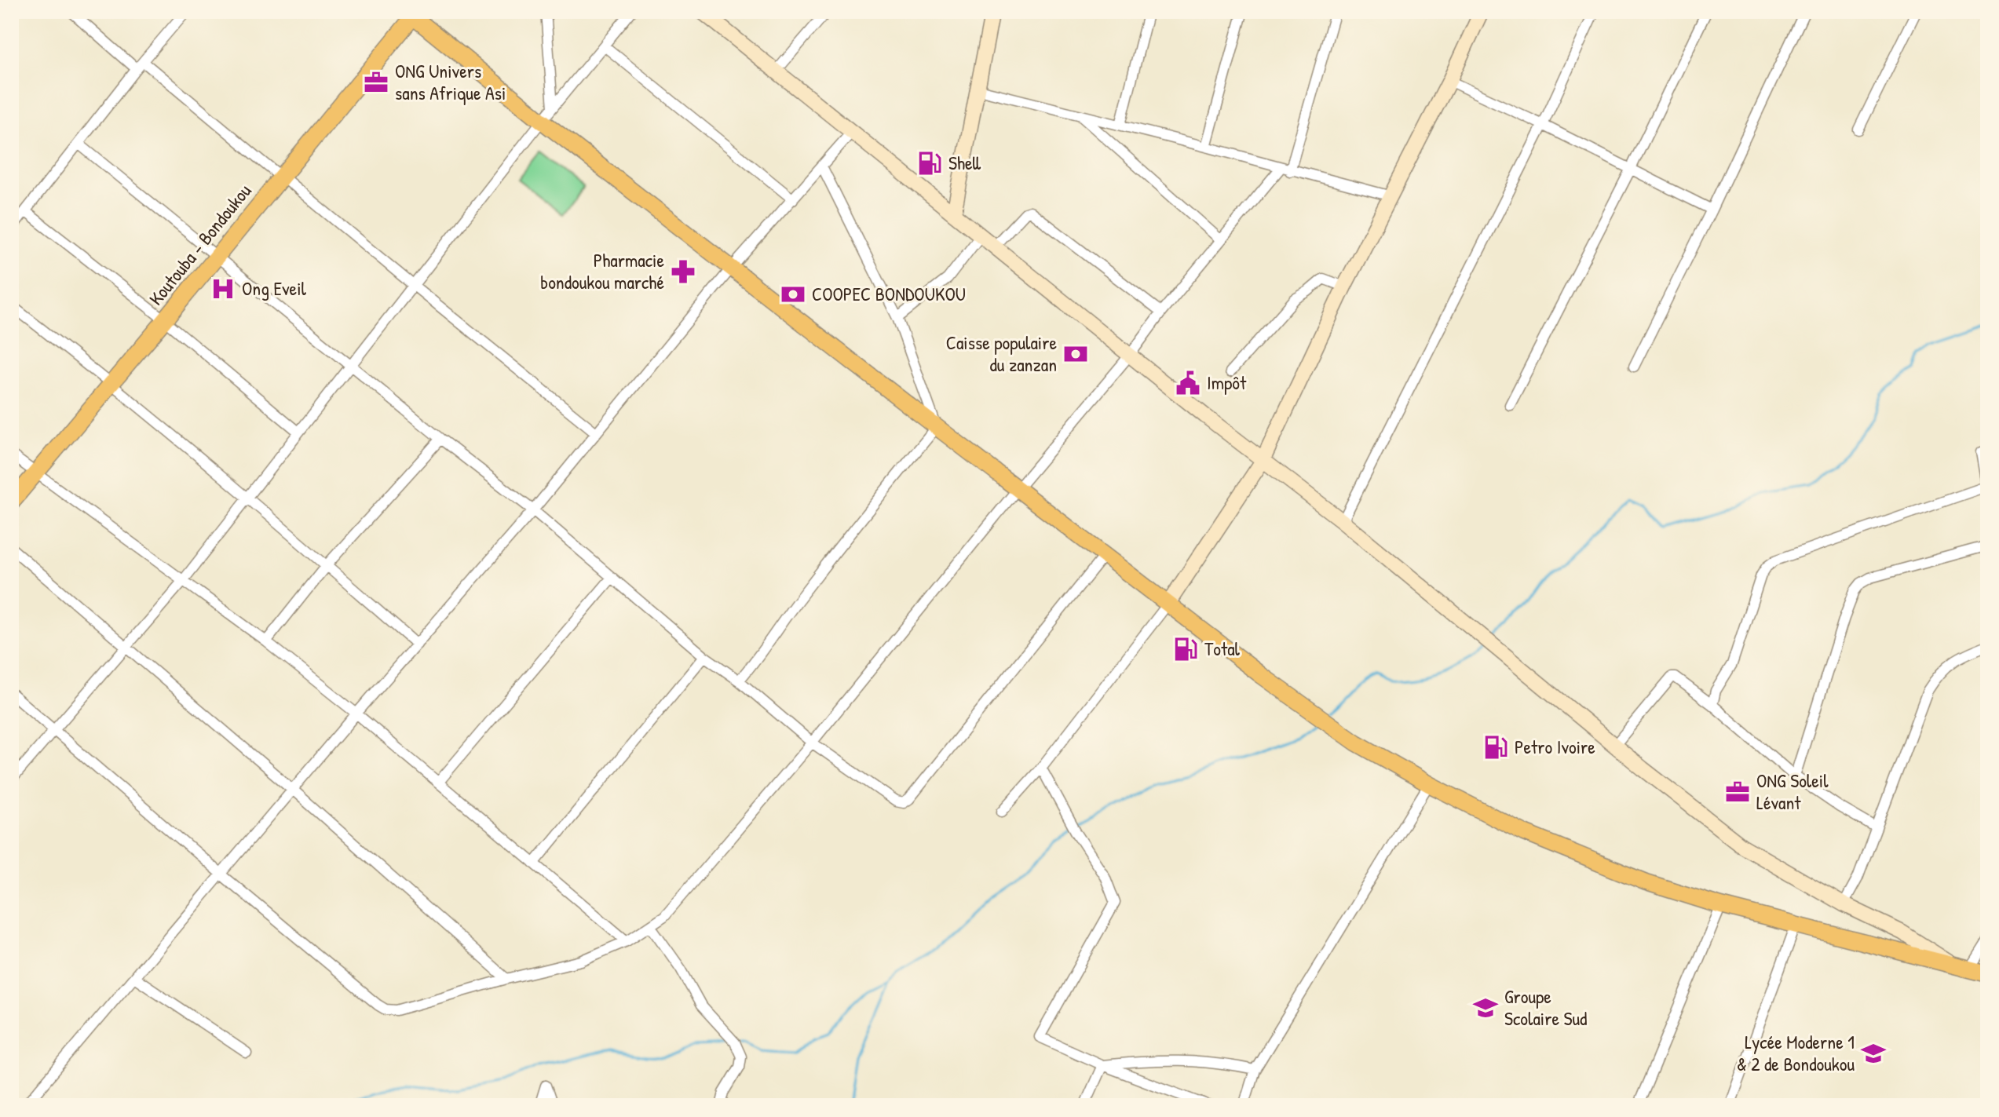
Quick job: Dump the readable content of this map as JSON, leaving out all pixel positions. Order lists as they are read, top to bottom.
{
  "streets": {
    "main road": ["Koutouba - Bondoukou"]
  },
  "places": {
    "office": ["ONG Univers sans Afrique Asi", "ONG Soleil Lévant"],
    "fuel station": ["Shell", "Total", "Petro Ivoire"],
    "pharmacy": ["Pharmacie bondoukou marché"],
    "hospital": ["Ong Eveil"],
    "bank": ["COOPEC BONDOUKOU", "Caisse populaire du zanzan"],
    "public building": ["Impôt"],
    "school or university": ["Groupe Scolaire Sud", "Lycée Moderne 1 & 2 de Bondoukou"]
  }
}
